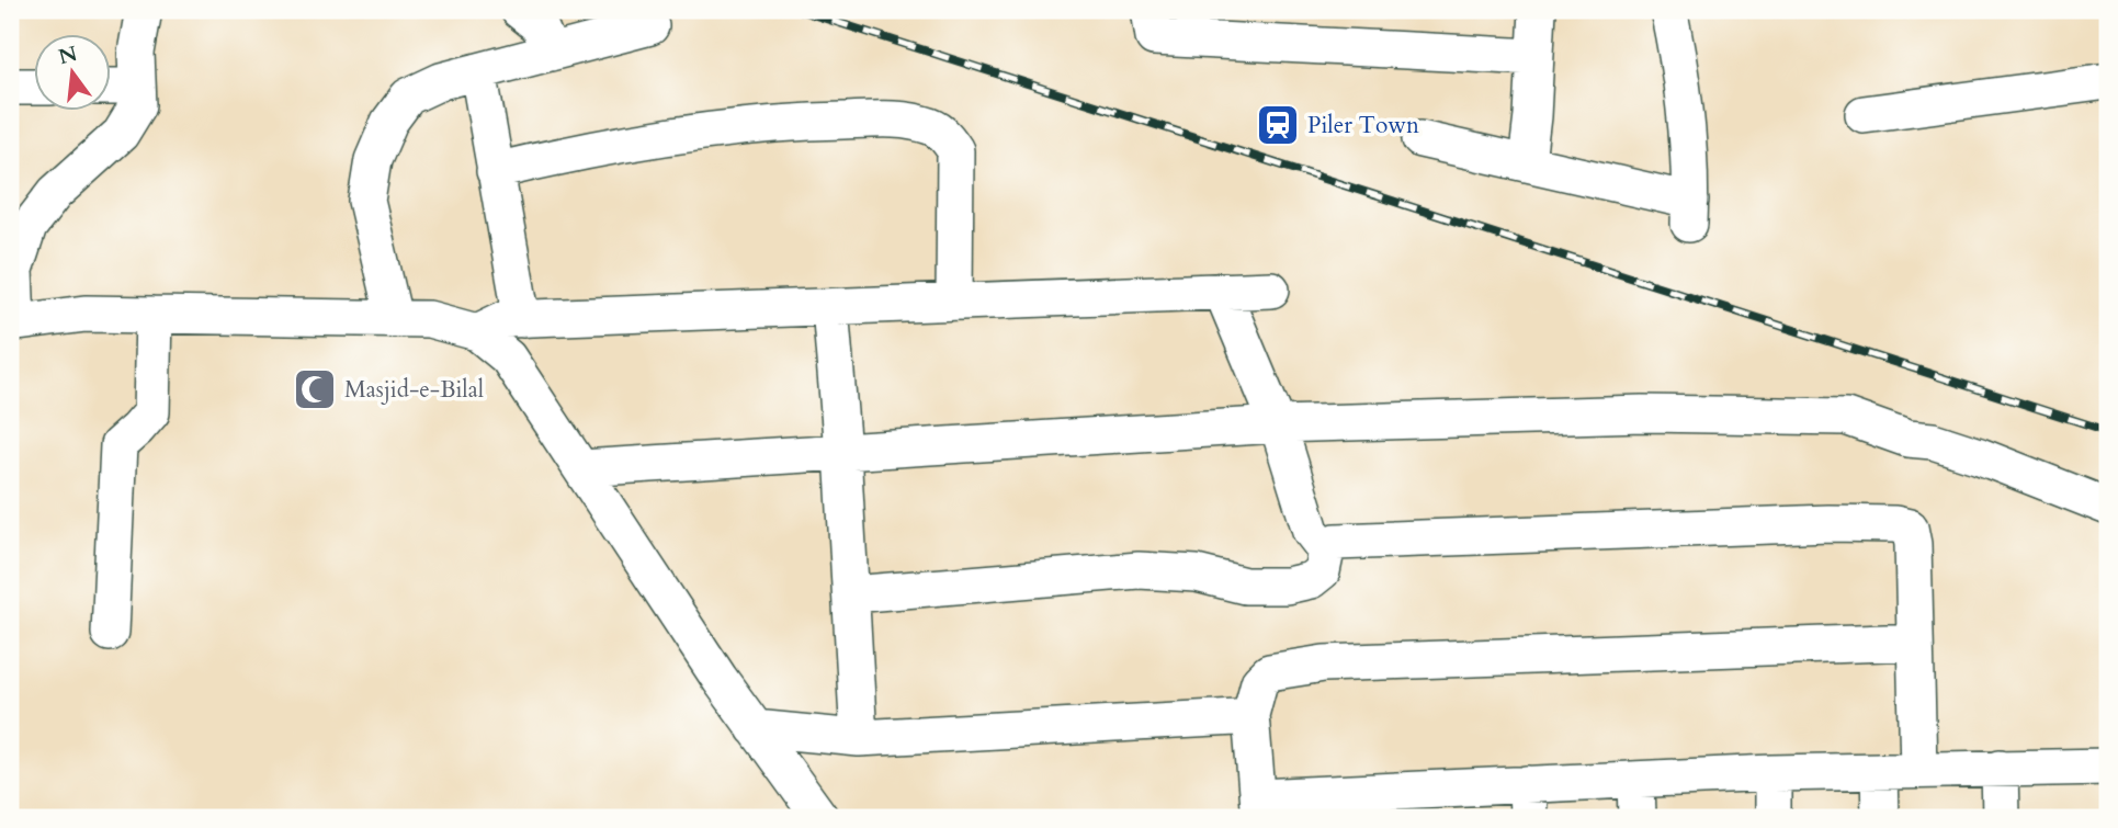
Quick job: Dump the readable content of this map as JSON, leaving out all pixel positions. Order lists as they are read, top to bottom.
{
  "places": {
    "station": ["Piler Town"],
    "mosque": ["Masjid-e-Bilal"]
  },
  "north": "top"
}
